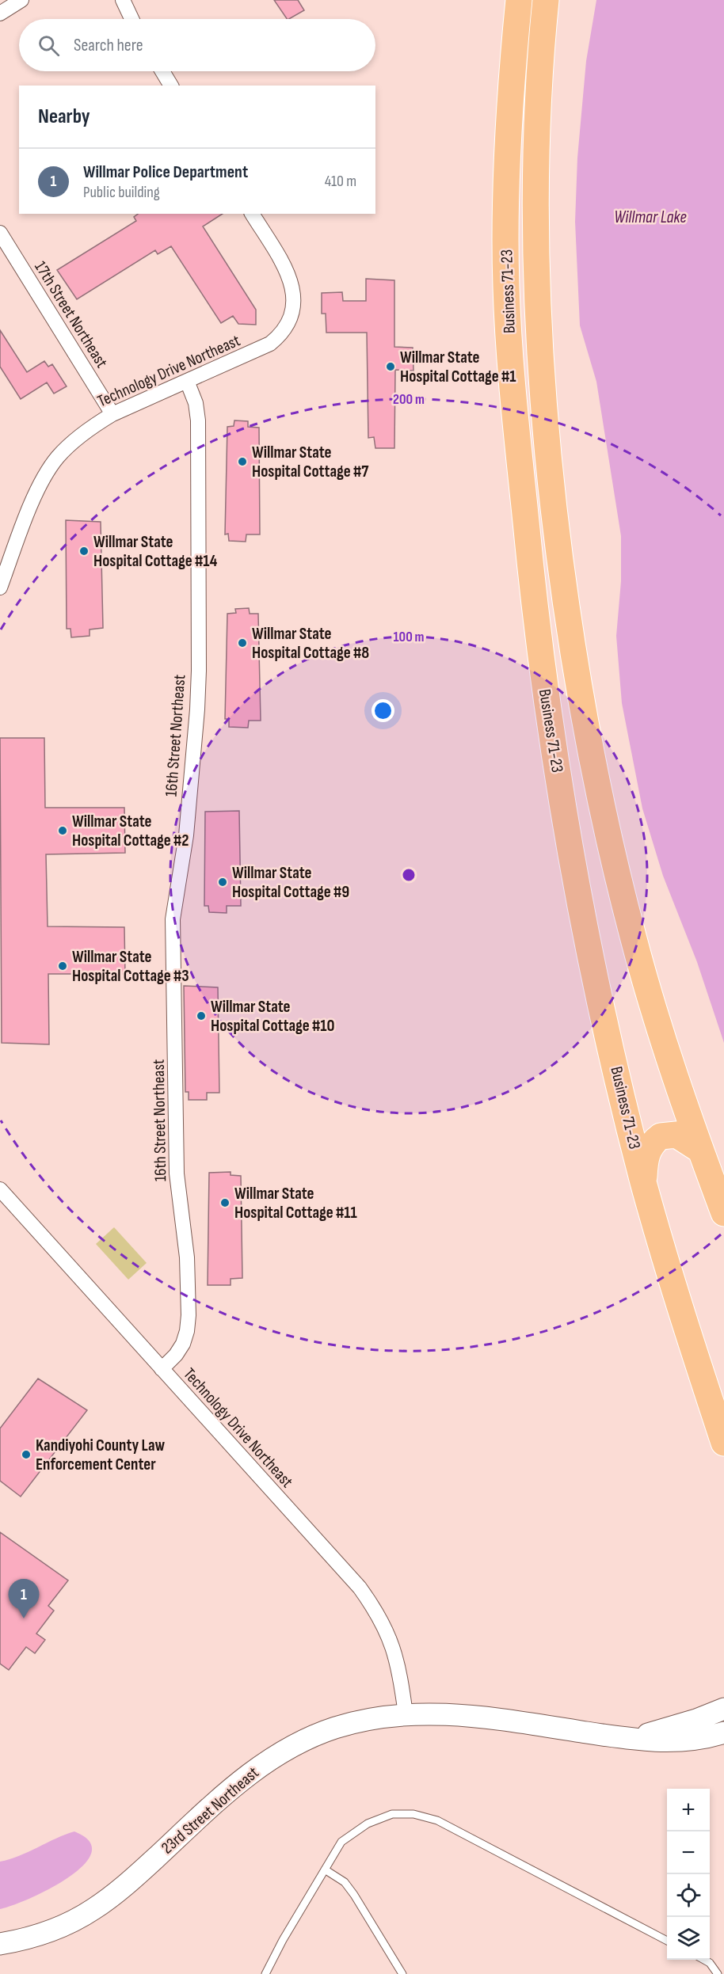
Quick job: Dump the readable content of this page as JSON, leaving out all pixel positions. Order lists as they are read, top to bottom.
{
  "streets": {
    "highway": ["Business 71-23"],
    "street": [
      "17th Street Northeast",
      "Technology Drive Northeast",
      "16th Street Northeast",
      "23rd Street Northeast"
    ]
  },
  "crossings": [
    ["17th Street Northeast", "Technology Drive Northeast"],
    ["Technology Drive Northeast", "16th Street Northeast"],
    ["Technology Drive Northeast", "23rd Street Northeast"]
  ],
  "water": ["Willmar Lake"],
  "places": [
    "Willmar State Hospital Cottage #1",
    "Willmar State Hospital Cottage #7",
    "Willmar State Hospital Cottage #14",
    "Willmar State Hospital Cottage #8",
    "Willmar State Hospital Cottage #2",
    "Willmar State Hospital Cottage #9",
    "Willmar State Hospital Cottage #3",
    "Willmar State Hospital Cottage #10",
    "Willmar State Hospital Cottage #11",
    "Kandiyohi County Law Enforcement Center"
  ],
  "page": {
    "search": "Search here",
    "heading": "Nearby",
    "list": [
      {
        "mark": "1",
        "name": "Willmar Police Department",
        "note": "Public building",
        "value": "410 m"
      }
    ],
    "pins": "1",
    "map_buttons": ["+", "−"]
  },
  "rings": ["200 m", "100 m"]
}
